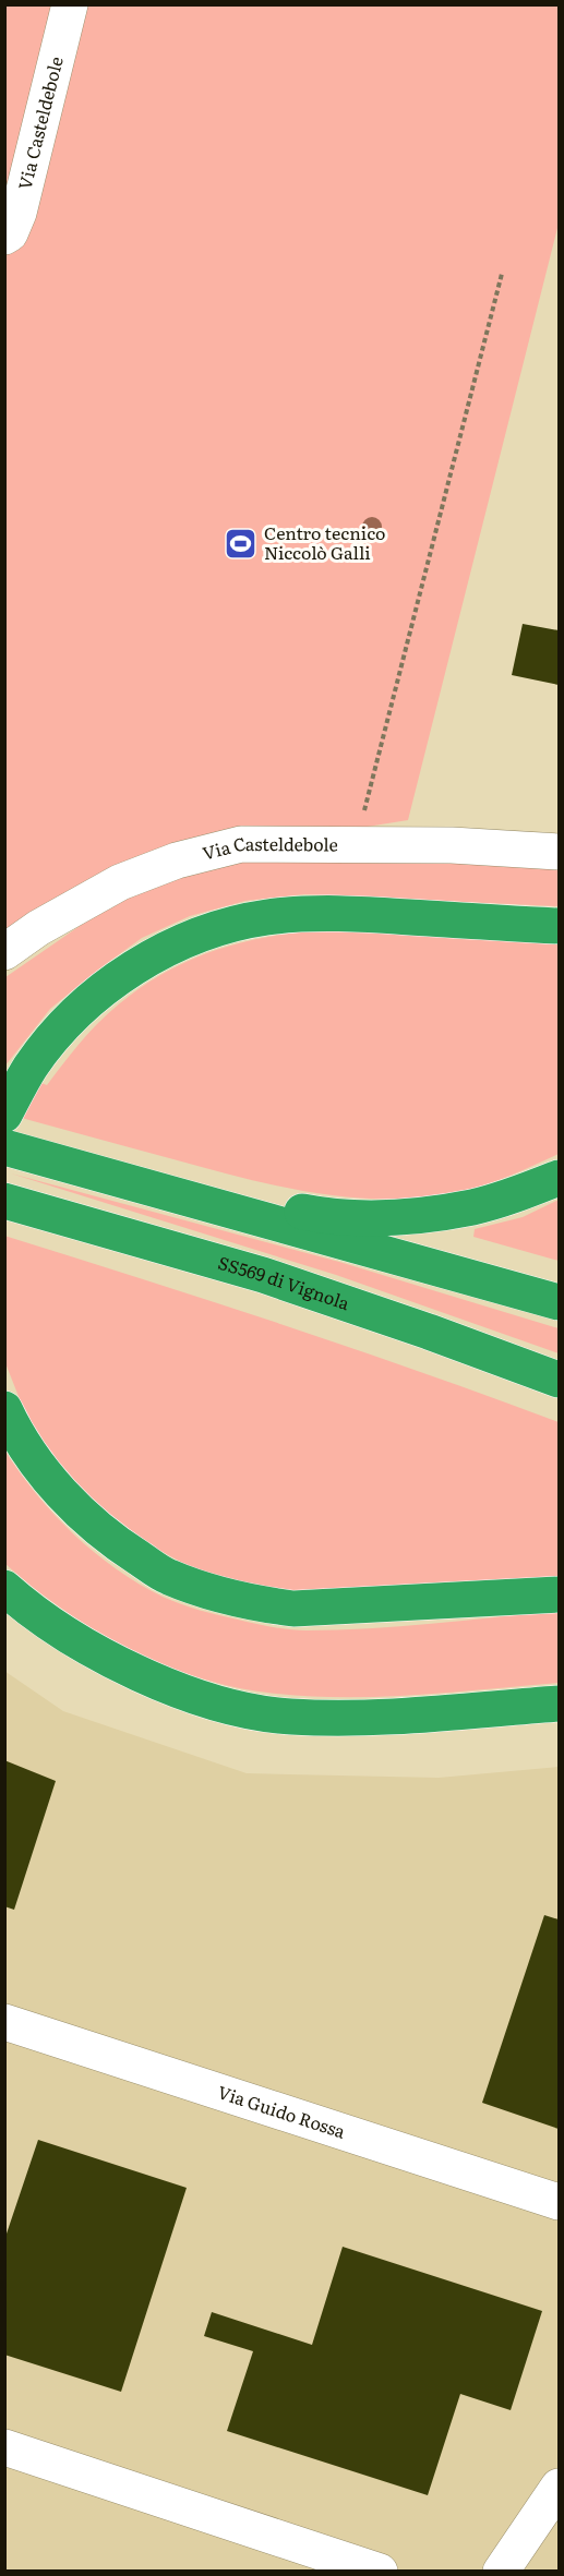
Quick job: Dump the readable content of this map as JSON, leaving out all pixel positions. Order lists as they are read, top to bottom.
{
  "streets": {
    "highway": ["SS569 di Vignola"],
    "street": ["Via Casteldebole", "Via Guido Rossa"]
  },
  "places": {
    "sports": ["Centro tecnico Niccolò Galli"]
  }
}
